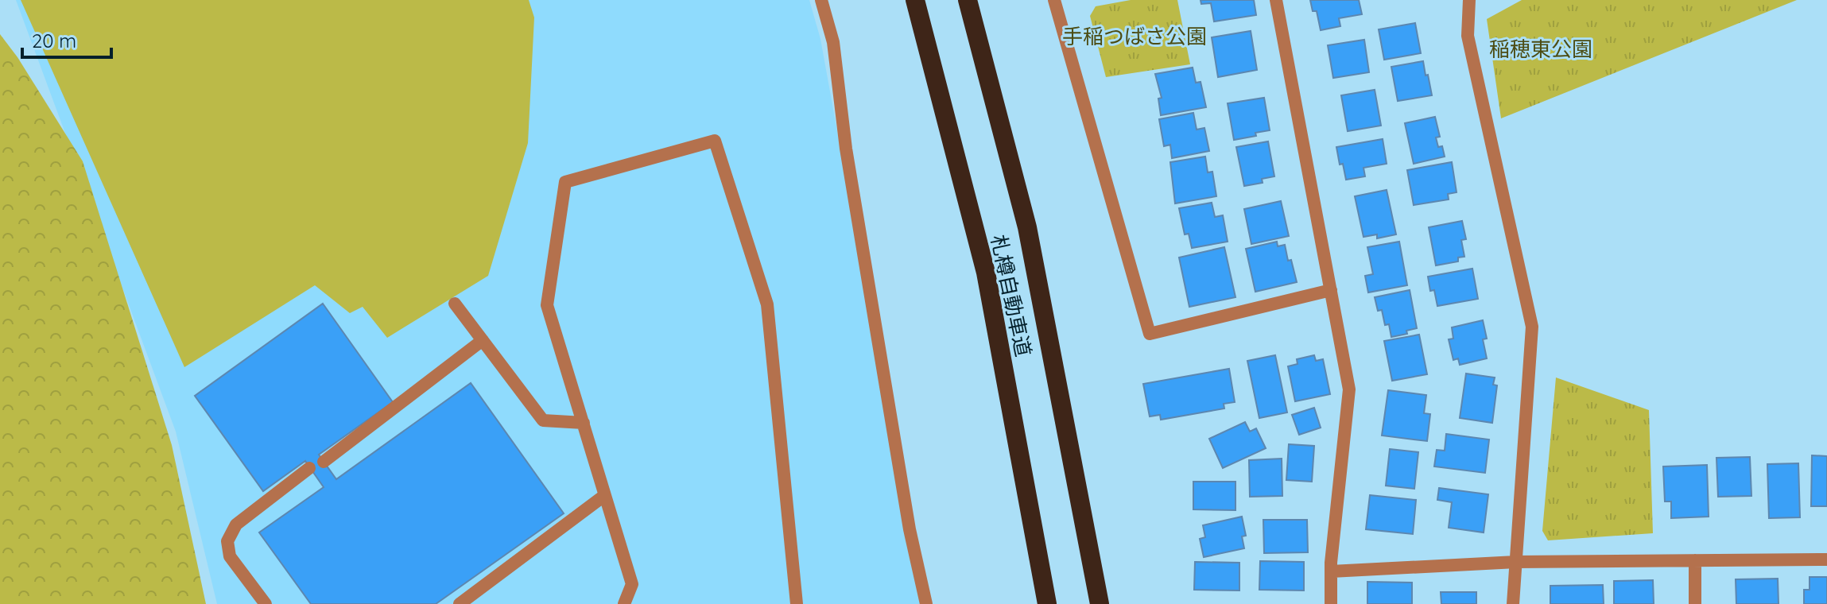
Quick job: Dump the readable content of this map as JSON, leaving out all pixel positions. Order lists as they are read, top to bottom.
{
  "streets": {
    "highway": ["札樽自動車道"]
  },
  "parks": ["手稲つばさ公園", "稲穂東公園"],
  "scale_bar": "20 m"
}
